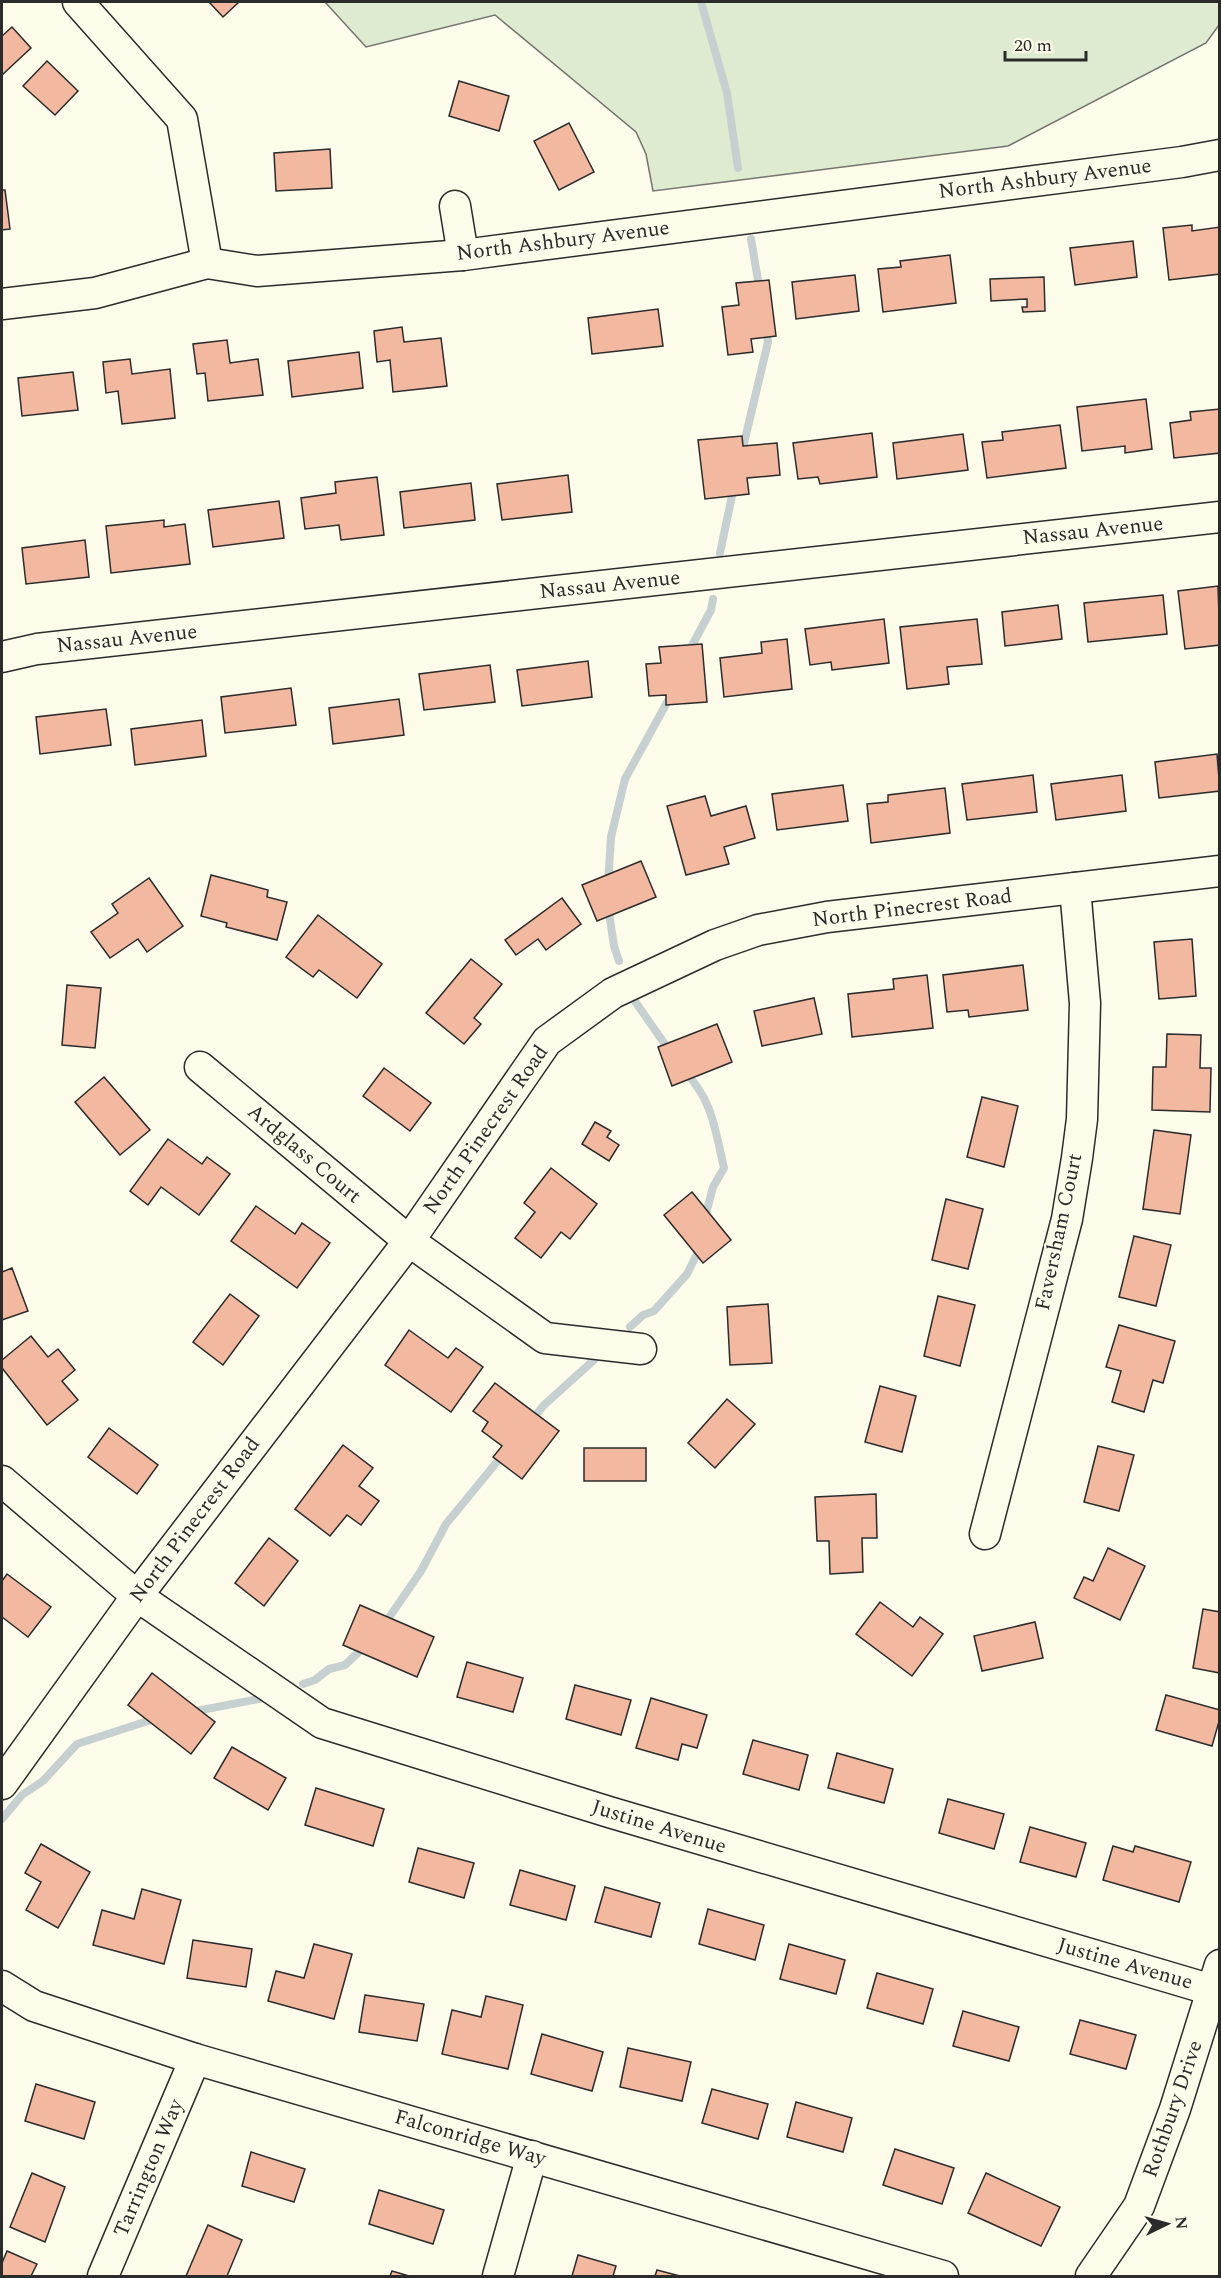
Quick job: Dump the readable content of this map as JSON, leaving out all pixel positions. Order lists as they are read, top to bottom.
{
  "streets": {
    "street": [
      "North Ashbury Avenue",
      "Nassau Avenue",
      "North Pinecrest Road",
      "Ardglass Court",
      "Faversham Court",
      "Justine Avenue",
      "Rothbury Drive",
      "Falconridge Way",
      "Tarrington Way"
    ]
  },
  "crossings": [
    ["North Pinecrest Road", "Ardglass Court"],
    ["North Pinecrest Road", "Faversham Court"],
    ["North Pinecrest Road", "Justine Avenue"],
    ["Justine Avenue", "Rothbury Drive"],
    ["Falconridge Way", "Tarrington Way"]
  ],
  "scale_bar": "20 m",
  "north": "right"
}
